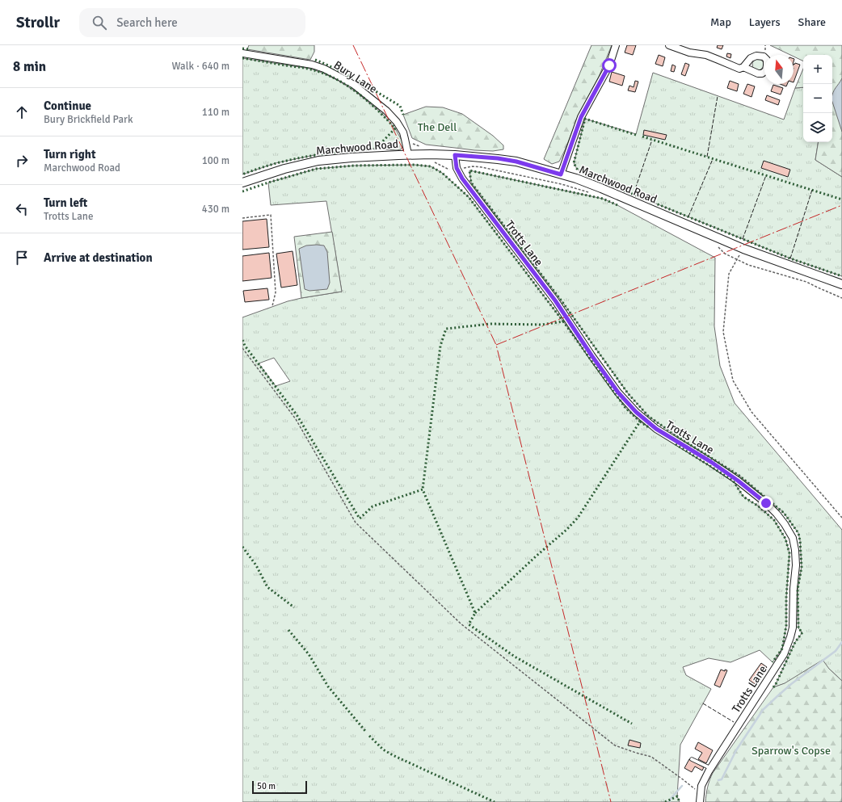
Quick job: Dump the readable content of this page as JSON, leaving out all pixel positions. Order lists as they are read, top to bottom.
{
  "streets": {
    "street": ["Bury Lane", "Marchwood Road", "Trotts Lane"]
  },
  "crossings": [
    ["Bury Lane", "Marchwood Road"],
    ["Marchwood Road", "Trotts Lane"]
  ],
  "parks": ["The Dell", "Sparrow's Copse"],
  "scale_bar": "50 m",
  "north": "top",
  "page": {
    "header": "Strollr",
    "search": "Search here",
    "nav": ["Map", "Layers", "Share"],
    "heading": ["8 min", "Walk · 640 m"],
    "map_buttons": ["+", "−"],
    "list": [
      ["Continue", "Bury Brickfield Park", "110 m"],
      ["Turn right", "Marchwood Road", "100 m"],
      ["Turn left", "Trotts Lane", "430 m"],
      "Arrive at destination"
    ],
    "scale": "50 m"
  }
}
